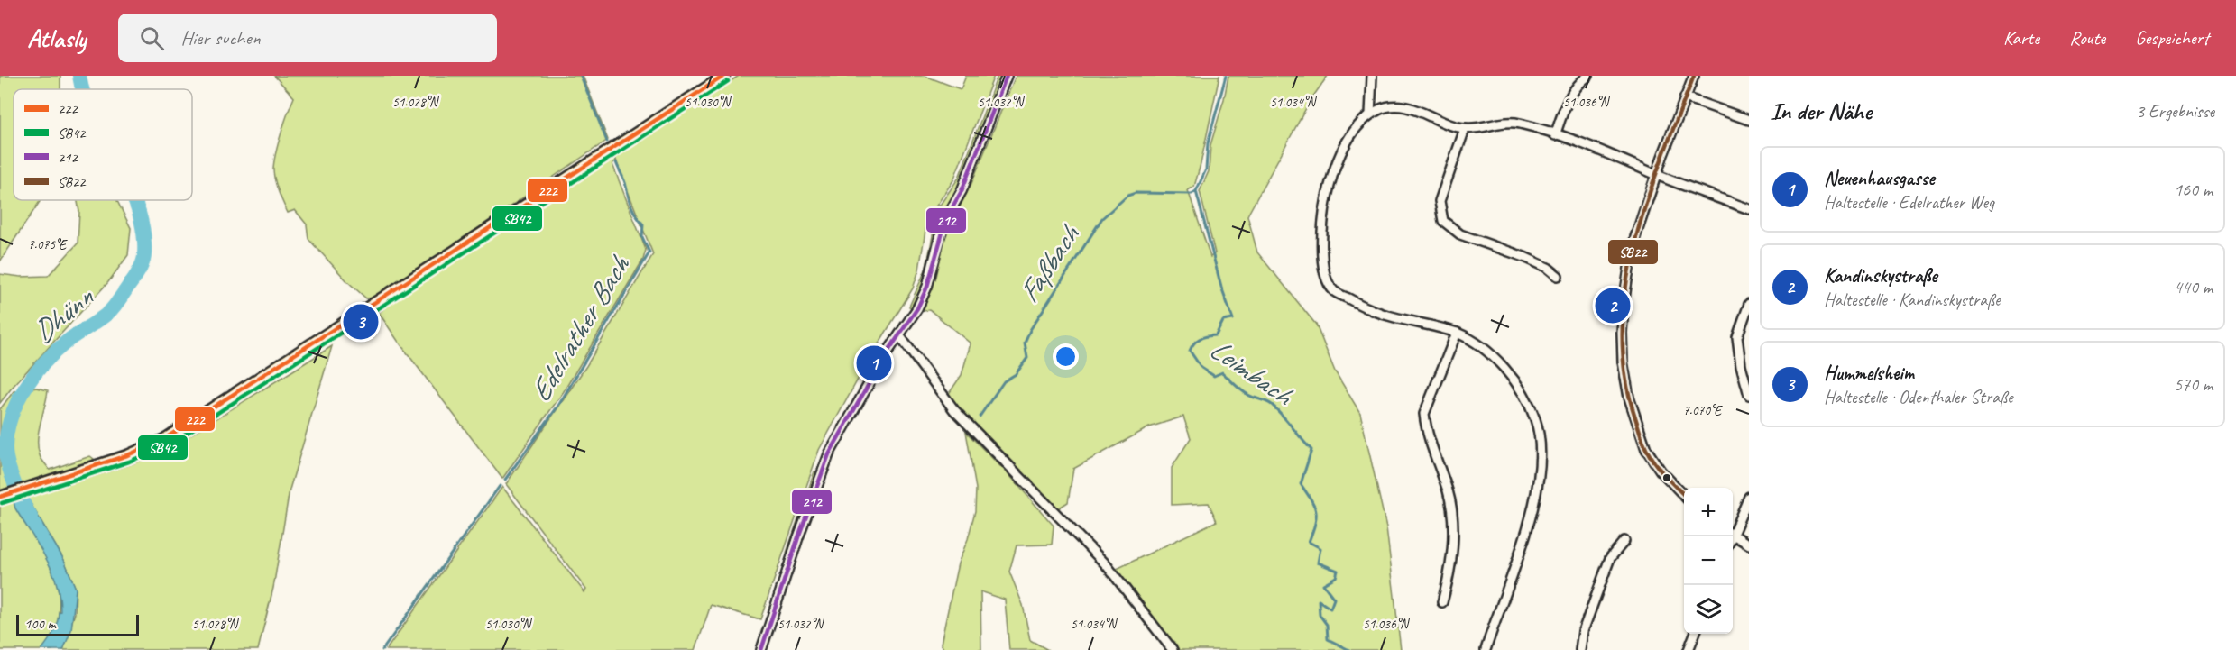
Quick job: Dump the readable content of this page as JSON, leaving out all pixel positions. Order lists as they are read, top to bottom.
{
  "water": [
    "Faßbach",
    "Dhünn",
    "Edelrather Bach",
    "Leimbach"
  ],
  "lines": [
    "transit line 222",
    "transit line 212",
    "transit line SB22",
    "transit line SB42"
  ],
  "legend": [
    "222",
    "SB42",
    "212",
    "SB22"
  ],
  "scale_bar": "100 m",
  "page": {
    "header": "Atlasly",
    "search": "Hier suchen",
    "nav": ["Karte", "Route", "Gespeichert"],
    "heading": ["In der Nähe", "3 Ergebnisse"],
    "list": [
      {
        "mark": "1",
        "name": "Neuenhausgasse",
        "note": "Haltestelle · Edelrather Weg",
        "value": "160 m"
      },
      {
        "mark": "2",
        "name": "Kandinskystraße",
        "note": "Haltestelle · Kandinskystraße",
        "value": "440 m"
      },
      {
        "mark": "3",
        "name": "Hummelsheim",
        "note": "Haltestelle · Odenthaler Straße",
        "value": "570 m"
      }
    ],
    "pins": ["2", "3", "1"],
    "map_buttons": ["+", "−"],
    "scale": "100 m"
  },
  "coordinates": [
    "51.028°N",
    "51.030°N",
    "51.032°N",
    "51.034°N",
    "51.036°N",
    "7.075°E",
    "7.070°E"
  ]
}
